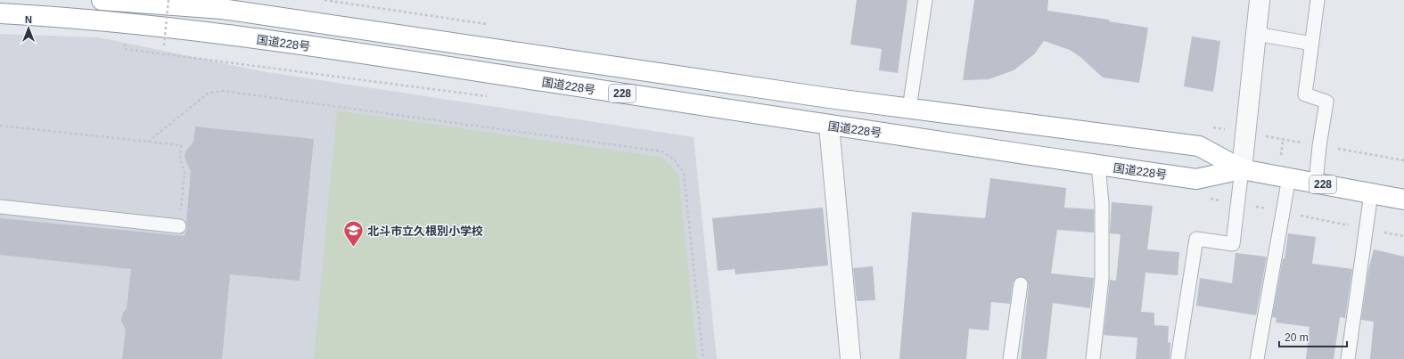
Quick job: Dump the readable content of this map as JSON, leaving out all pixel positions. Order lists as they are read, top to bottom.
{
  "streets": {
    "highway": ["国道228号", "228"]
  },
  "places": {
    "school or university": ["北斗市立久根別小学校"]
  },
  "scale_bar": "20 m",
  "north": "top"
}
